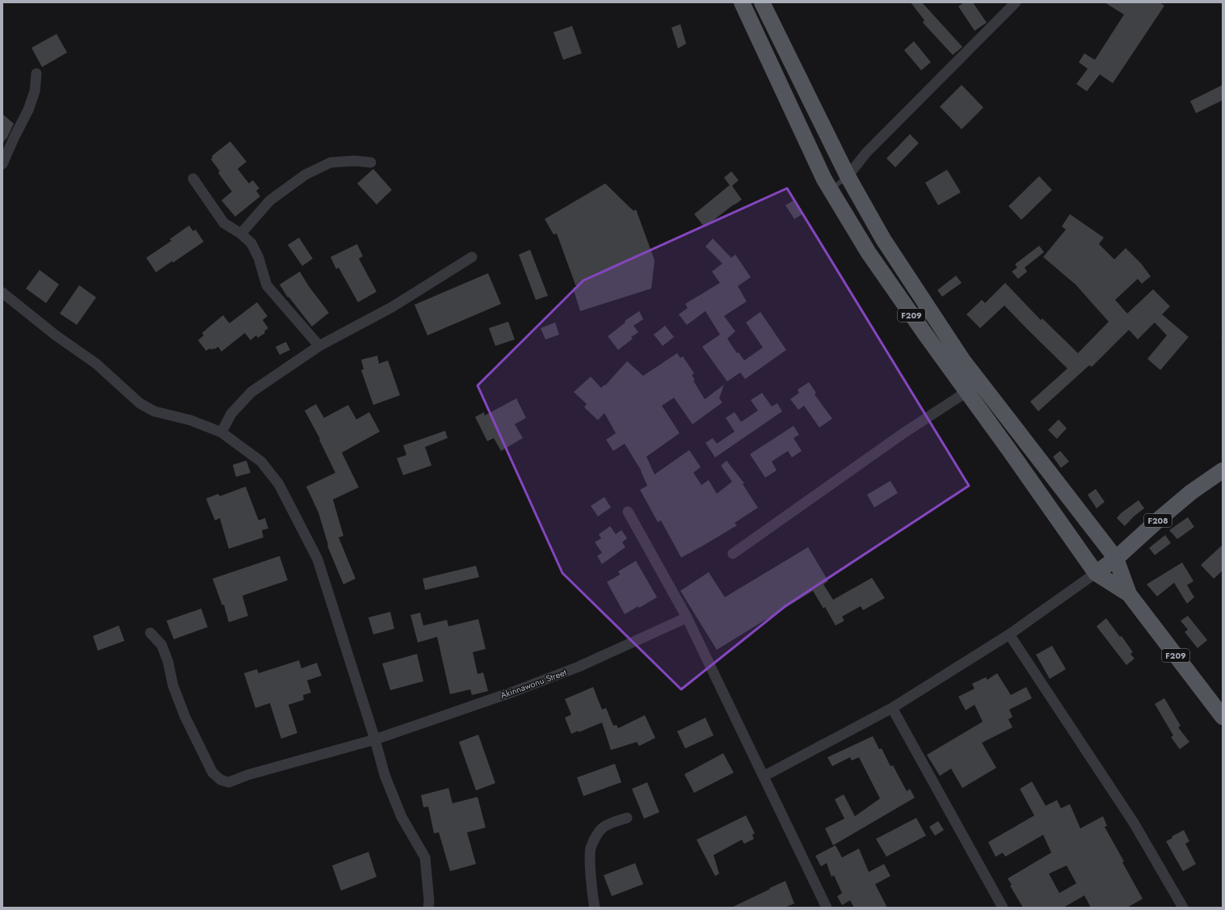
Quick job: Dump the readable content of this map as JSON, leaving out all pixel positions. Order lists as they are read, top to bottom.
{
  "streets": {
    "main road": ["F209", "F208"],
    "street": ["Akinnawonu Street"]
  },
  "crossings": [
    ["F209", "F208"]
  ]
}
